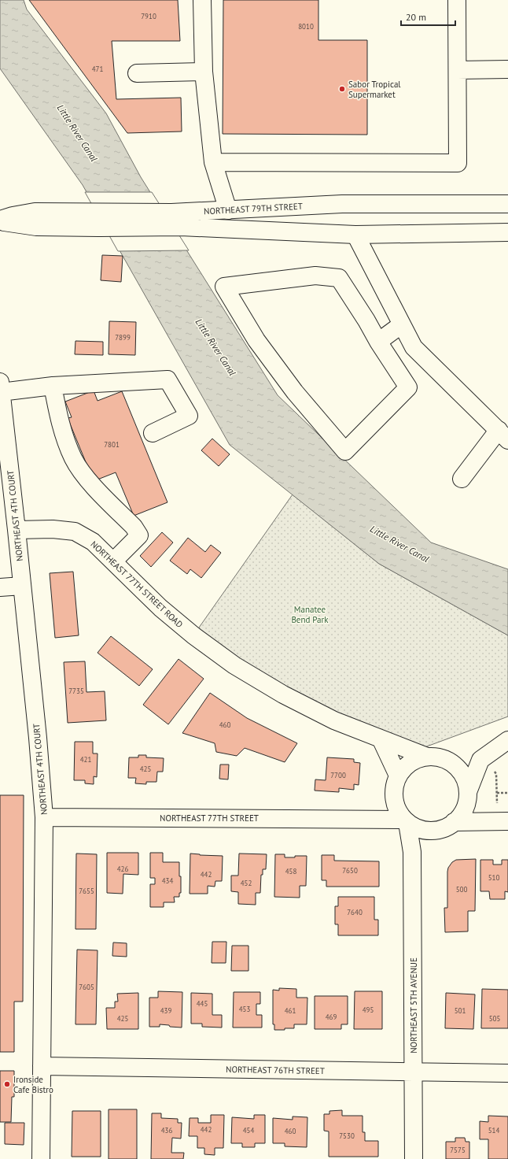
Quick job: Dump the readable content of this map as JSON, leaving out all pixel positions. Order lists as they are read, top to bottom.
{
  "streets": {
    "street": [
      "NORTHEAST 79TH STREET",
      "NORTHEAST 4TH COURT",
      "NORTHEAST 77TH STREET ROAD",
      "NORTHEAST 77TH STREET",
      "NORTHEAST 5TH AVENUE",
      "NORTHEAST 76TH STREET"
    ]
  },
  "crossings": [
    ["NORTHEAST 4TH COURT", "NORTHEAST 77TH STREET ROAD"],
    ["NORTHEAST 4TH COURT", "NORTHEAST 77TH STREET"],
    ["NORTHEAST 4TH COURT", "NORTHEAST 76TH STREET"],
    ["NORTHEAST 77TH STREET ROAD", "NORTHEAST 77TH STREET"],
    ["NORTHEAST 77TH STREET ROAD", "NORTHEAST 5TH AVENUE"],
    ["NORTHEAST 77TH STREET", "NORTHEAST 5TH AVENUE"],
    ["NORTHEAST 5TH AVENUE", "NORTHEAST 76TH STREET"]
  ],
  "water": ["Little River Canal"],
  "parks": ["Manatee Bend Park"],
  "places": ["Sabor Tropical Supermarket", "Ironside Cafe Bistro"],
  "house_numbers": [
    "7910",
    "8010",
    "471",
    "7899",
    "7801",
    "7735",
    "460",
    "421",
    "425",
    "7700",
    "426",
    "7650",
    "458",
    "442",
    "510",
    "434",
    "452",
    "500",
    "7655",
    "7640",
    "7605",
    "445",
    "453",
    "495",
    "439",
    "461",
    "501",
    "469",
    "425",
    "505",
    "442",
    "436",
    "454",
    "514",
    "460",
    "7530",
    "7575"
  ],
  "scale_bar": "20 m"
}
